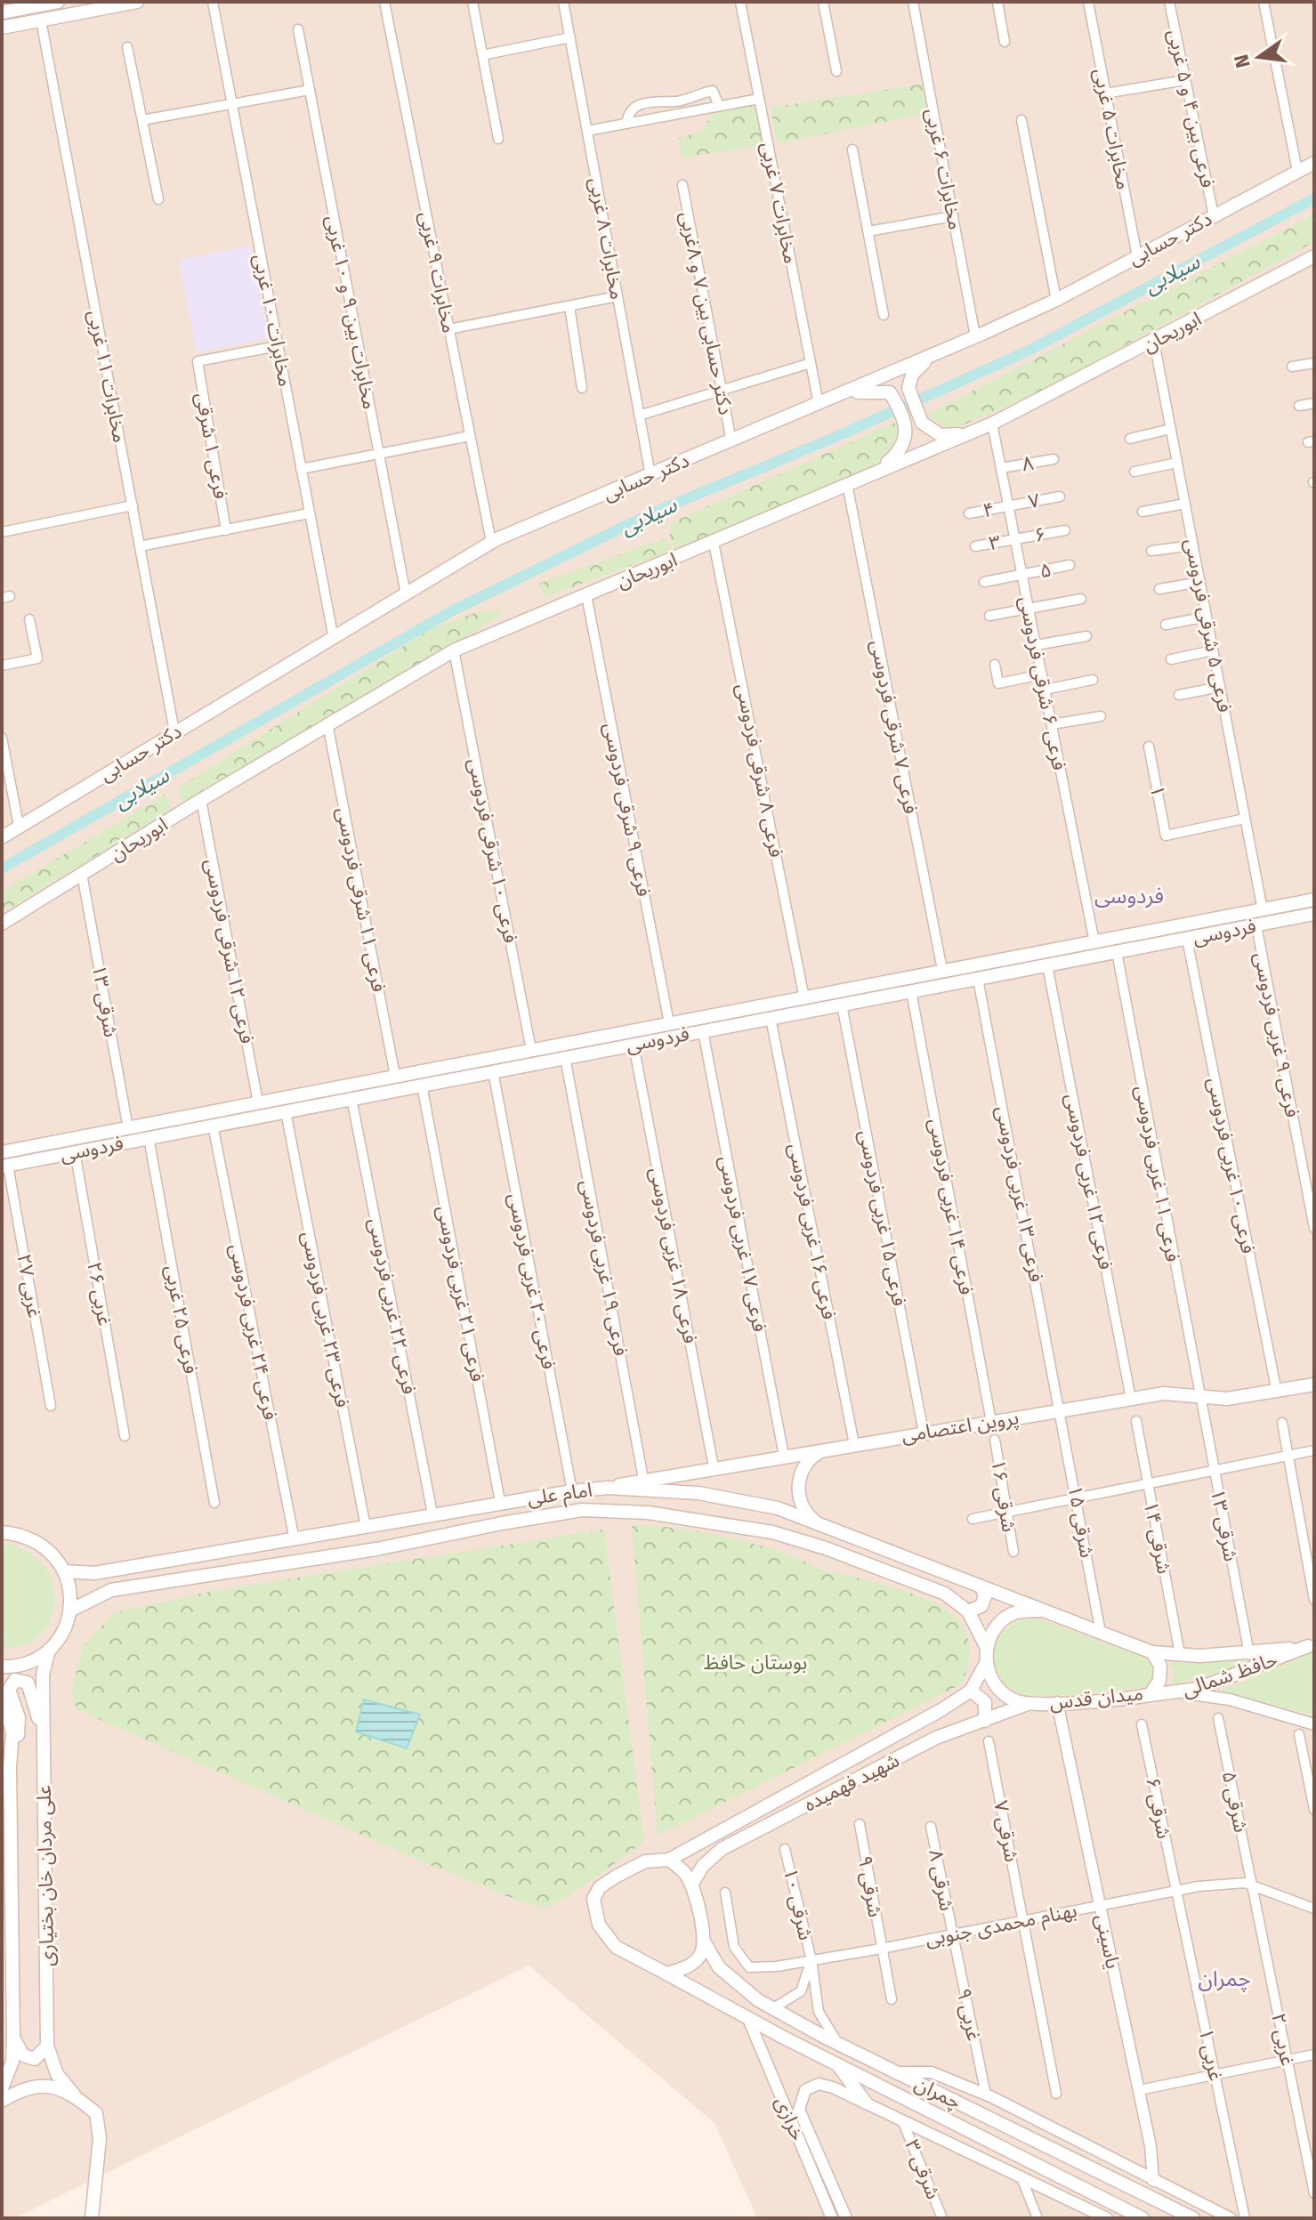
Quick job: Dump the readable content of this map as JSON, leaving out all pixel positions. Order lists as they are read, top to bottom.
{
  "streets": {
    "main road": [
      "دکتر حسابی",
      "ابوریحان",
      "فردوسی",
      "پروین اعتصامی",
      "امام علی",
      "حافظ شمالی",
      "میدان قدس",
      "شهید فهمیده",
      "علی مردان خان بختیاری",
      "چمران"
    ],
    "street": [
      "فرعی بین ۴ و ۵ غربی",
      "مخابرات ۵ غربی",
      "مخابرات ۶ غربی",
      "مخابرات ۷ غربی",
      "مخابرات ۸ غربی",
      "مخابرات ۹ غربی",
      "مخابرات بین ۹ و ۱۰ غربی",
      "دکتر حسابی بین ۷ و ۸غربی",
      "مخابرات ۱۰ غربی",
      "مخابرات ۱۱ غربی",
      "فرعی ۱ شرقی",
      "۸",
      "۷",
      "۴",
      "۶",
      "۳",
      "۵",
      "فرعی ۵ شرقی فردوسی",
      "فرعی ۶ شرقی فردوسی",
      "فرعی ۷ شرقی فردوسی",
      "فرعی ۸ شرقی فردوسی",
      "۱",
      "فرعی ۹ شرقی فردوسی",
      "فرعی ۱۰ شرقی فردوسی",
      "فرعی ۱۱ شرقی فردوسی",
      "فرعی ۱۲ شرقی فردوسی",
      "۱۳ شرقی",
      "فرعی ۹ غربی فردوسی",
      "فرعی ۱۰ غربی فردوسی",
      "فرعی ۱۱ غربی فردوسی",
      "فرعی ۱۲ غربی فردوسی",
      "فرعی ۱۳ غربی فردوسی",
      "فرعی ۱۴ غربی فردوسی",
      "فرعی ۱۵ غربی فردوسی",
      "فرعی ۱۶ غربی فردوسی",
      "فرعی ۱۷ غربی فردوسی",
      "فرعی ۱۸ غربی فردوسی",
      "فرعی ۱۹ غربی فردوسی",
      "فرعی ۲۰ غربی فردوسی",
      "۲۷ غربی",
      "۲۶ غربی",
      "فرعی ۲۱ غربی فردوسی",
      "فرعی ۲۲ غربی فردوسی",
      "فرعی ۲۵ غربی",
      "فرعی ۲۳ غربی فردوسی",
      "فرعی ۲۴ غربی فردوسی",
      "۱۶ شرقی",
      "۱۵ شرقی",
      "۱۴ شرقی",
      "۵ شرقی",
      "۶ شرقی",
      "۷ شرقی",
      "۸ شرقی",
      "۹ شرقی",
      "۱۰ شرقی",
      "بهنام محمدی جنوبی",
      "یاسینی",
      "۹ غربی",
      "۲ غربی",
      "۱ غربی",
      "خرازی",
      "۳ شرقی"
    ]
  },
  "crossings": [
    ["فرعی بین ۴ و ۵ غربی", "دکتر حسابی"],
    ["مخابرات ۵ غربی", "دکتر حسابی"],
    ["مخابرات ۶ غربی", "دکتر حسابی"],
    ["مخابرات ۷ غربی", "دکتر حسابی"],
    ["مخابرات ۸ غربی", "دکتر حسابی"],
    ["دکتر حسابی", "مخابرات ۹ غربی"],
    ["دکتر حسابی", "مخابرات بین ۹ و ۱۰ غربی"],
    ["دکتر حسابی", "دکتر حسابی بین ۷ و ۸غربی"],
    ["دکتر حسابی", "مخابرات ۱۰ غربی"],
    ["دکتر حسابی", "مخابرات ۱۱ غربی"],
    ["مخابرات ۱۰ غربی", "فرعی ۱ شرقی"],
    ["ابوریحان", "فرعی ۵ شرقی فردوسی"],
    ["ابوریحان", "فرعی ۶ شرقی فردوسی"],
    ["ابوریحان", "فرعی ۷ شرقی فردوسی"],
    ["ابوریحان", "فرعی ۸ شرقی فردوسی"],
    ["ابوریحان", "فرعی ۹ شرقی فردوسی"],
    ["ابوریحان", "فرعی ۱۰ شرقی فردوسی"],
    ["ابوریحان", "فرعی ۱۱ شرقی فردوسی"],
    ["ابوریحان", "فرعی ۱۲ شرقی فردوسی"],
    ["ابوریحان", "۱۳ شرقی"],
    ["۸", "فرعی ۶ شرقی فردوسی"],
    ["۷", "۴"],
    ["۷", "فرعی ۶ شرقی فردوسی"],
    ["۴", "فرعی ۶ شرقی فردوسی"],
    ["۶", "۳"],
    ["۶", "فرعی ۶ شرقی فردوسی"],
    ["۳", "فرعی ۶ شرقی فردوسی"],
    ["۵", "فرعی ۶ شرقی فردوسی"],
    ["فرعی ۵ شرقی فردوسی", "۱"],
    ["فرعی ۵ شرقی فردوسی", "فردوسی"],
    ["فرعی ۶ شرقی فردوسی", "فردوسی"],
    ["فرعی ۷ شرقی فردوسی", "فردوسی"],
    ["فرعی ۸ شرقی فردوسی", "فردوسی"],
    ["فرعی ۹ شرقی فردوسی", "فردوسی"],
    ["فرعی ۱۰ شرقی فردوسی", "فردوسی"],
    ["فرعی ۱۱ شرقی فردوسی", "فردوسی"],
    ["فردوسی", "فرعی ۱۲ شرقی فردوسی"],
    ["فردوسی", "۱۳ شرقی"],
    ["فردوسی", "فرعی ۹ غربی فردوسی"],
    ["فردوسی", "فرعی ۱۰ غربی فردوسی"],
    ["فردوسی", "فرعی ۱۱ غربی فردوسی"],
    ["فردوسی", "فرعی ۱۲ غربی فردوسی"],
    ["فردوسی", "فرعی ۱۳ غربی فردوسی"],
    ["فردوسی", "فرعی ۱۴ غربی فردوسی"],
    ["فردوسی", "فرعی ۱۵ غربی فردوسی"],
    ["فردوسی", "فرعی ۱۶ غربی فردوسی"],
    ["فردوسی", "فرعی ۱۷ غربی فردوسی"],
    ["فردوسی", "فرعی ۱۸ غربی فردوسی"],
    ["فردوسی", "فرعی ۱۹ غربی فردوسی"],
    ["فردوسی", "فرعی ۲۰ غربی فردوسی"],
    ["فردوسی", "۲۷ غربی"],
    ["فردوسی", "۲۶ غربی"],
    ["فردوسی", "فرعی ۲۱ غربی فردوسی"],
    ["فردوسی", "فرعی ۲۲ غربی فردوسی"],
    ["فردوسی", "فرعی ۲۵ غربی"],
    ["فردوسی", "فرعی ۲۳ غربی فردوسی"],
    ["فردوسی", "فرعی ۲۴ غربی فردوسی"],
    ["۱۳ شرقی", "فرعی ۱۱ غربی فردوسی"],
    ["۱۳ شرقی", "پروین اعتصامی"],
    ["۱۳ شرقی", "حافظ شمالی"],
    ["فرعی ۱۰ غربی فردوسی", "پروین اعتصامی"],
    ["فرعی ۱۱ غربی فردوسی", "پروین اعتصامی"],
    ["فرعی ۱۲ غربی فردوسی", "پروین اعتصامی"],
    ["فرعی ۱۳ غربی فردوسی", "پروین اعتصامی"],
    ["فرعی ۱۳ غربی فردوسی", "۱۵ شرقی"],
    ["فرعی ۱۴ غربی فردوسی", "پروین اعتصامی"],
    ["فرعی ۱۵ غربی فردوسی", "پروین اعتصامی"],
    ["فرعی ۱۶ غربی فردوسی", "پروین اعتصامی"],
    ["فرعی ۱۷ غربی فردوسی", "پروین اعتصامی"],
    ["فرعی ۱۸ غربی فردوسی", "پروین اعتصامی"],
    ["فرعی ۱۹ غربی فردوسی", "پروین اعتصامی"],
    ["فرعی ۲۰ غربی فردوسی", "امام علی"],
    ["فرعی ۲۱ غربی فردوسی", "امام علی"],
    ["فرعی ۲۲ غربی فردوسی", "امام علی"],
    ["فرعی ۲۳ غربی فردوسی", "امام علی"],
    ["فرعی ۲۴ غربی فردوسی", "امام علی"],
    ["پروین اعتصامی", "امام علی"],
    ["پروین اعتصامی", "۱۵ شرقی"],
    ["۱۴ شرقی", "حافظ شمالی"],
    ["حافظ شمالی", "میدان قدس"],
    ["میدان قدس", "شهید فهمیده"],
    ["میدان قدس", "یاسینی"],
    ["شهید فهمیده", "چمران"],
    ["۵ شرقی", "بهنام محمدی جنوبی"],
    ["۵ شرقی", "۲ غربی"],
    ["۶ شرقی", "بهنام محمدی جنوبی"],
    ["۶ شرقی", "۱ غربی"],
    ["۷ شرقی", "بهنام محمدی جنوبی"],
    ["۸ شرقی", "بهنام محمدی جنوبی"],
    ["۸ شرقی", "۹ غربی"],
    ["۹ شرقی", "بهنام محمدی جنوبی"],
    ["۱۰ شرقی", "بهنام محمدی جنوبی"],
    ["۱۰ شرقی", "چمران"],
    ["بهنام محمدی جنوبی", "یاسینی"],
    ["بهنام محمدی جنوبی", "۹ غربی"],
    ["بهنام محمدی جنوبی", "۲ غربی"],
    ["بهنام محمدی جنوبی", "۱ غربی"],
    ["چمران", "خرازی"],
    ["چمران", "۳ شرقی"]
  ],
  "districts": ["فردوسی", "چمران"],
  "water": ["سیلابی"],
  "parks": ["بوستان حافظ"],
  "north": "left"
}
